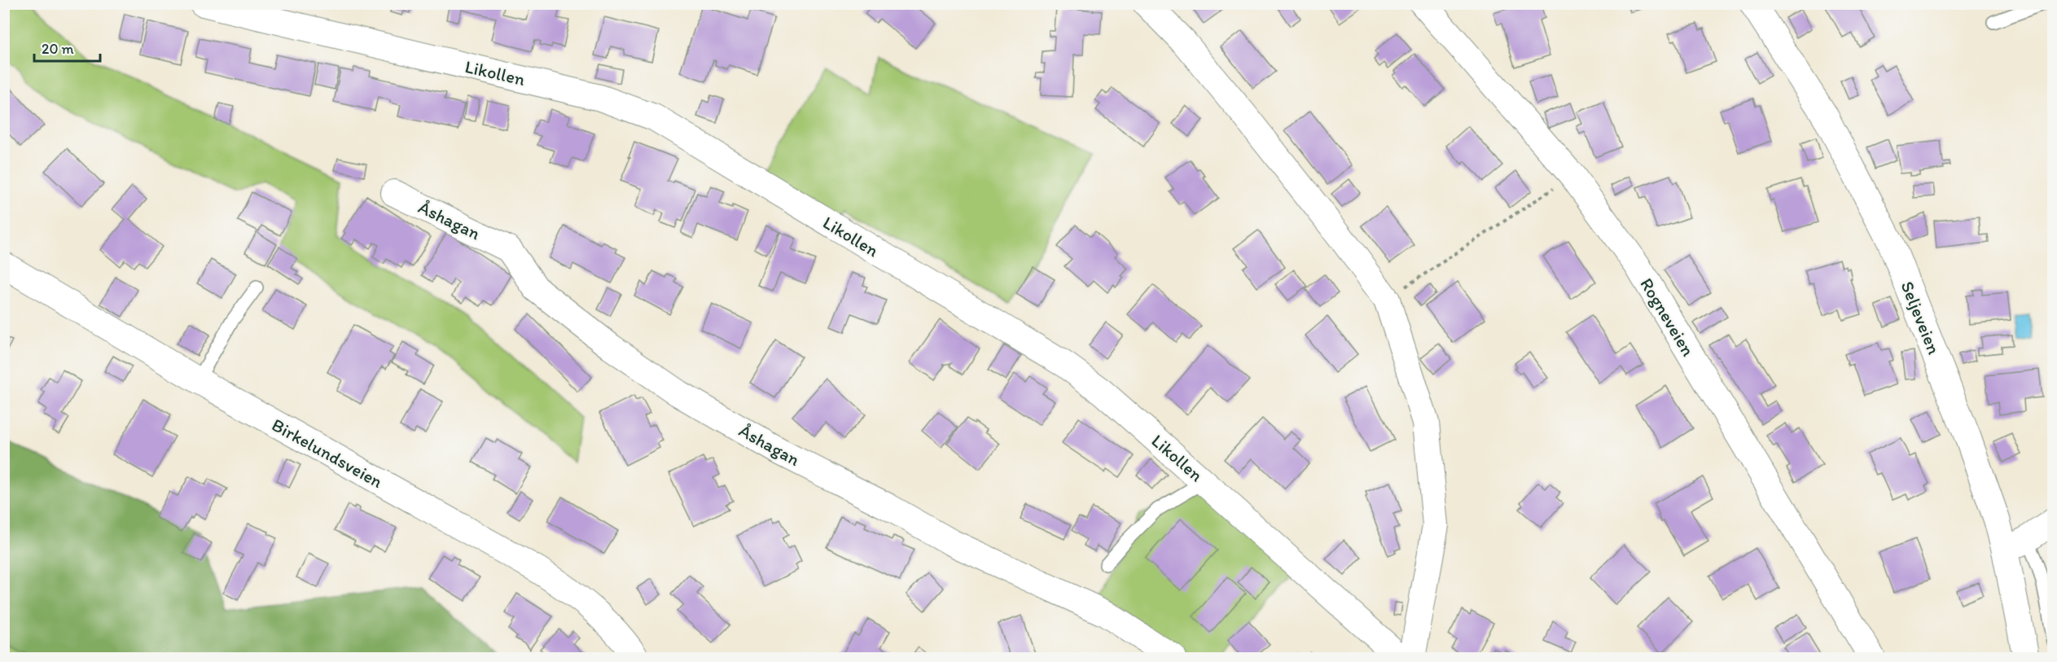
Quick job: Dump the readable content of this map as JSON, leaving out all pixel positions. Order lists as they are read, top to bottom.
{
  "streets": {
    "street": [
      "Likollen",
      "Åshagan",
      "Rogneveien",
      "Seljeveien",
      "Birkelundsveien"
    ]
  },
  "scale_bar": "20 m"
}
